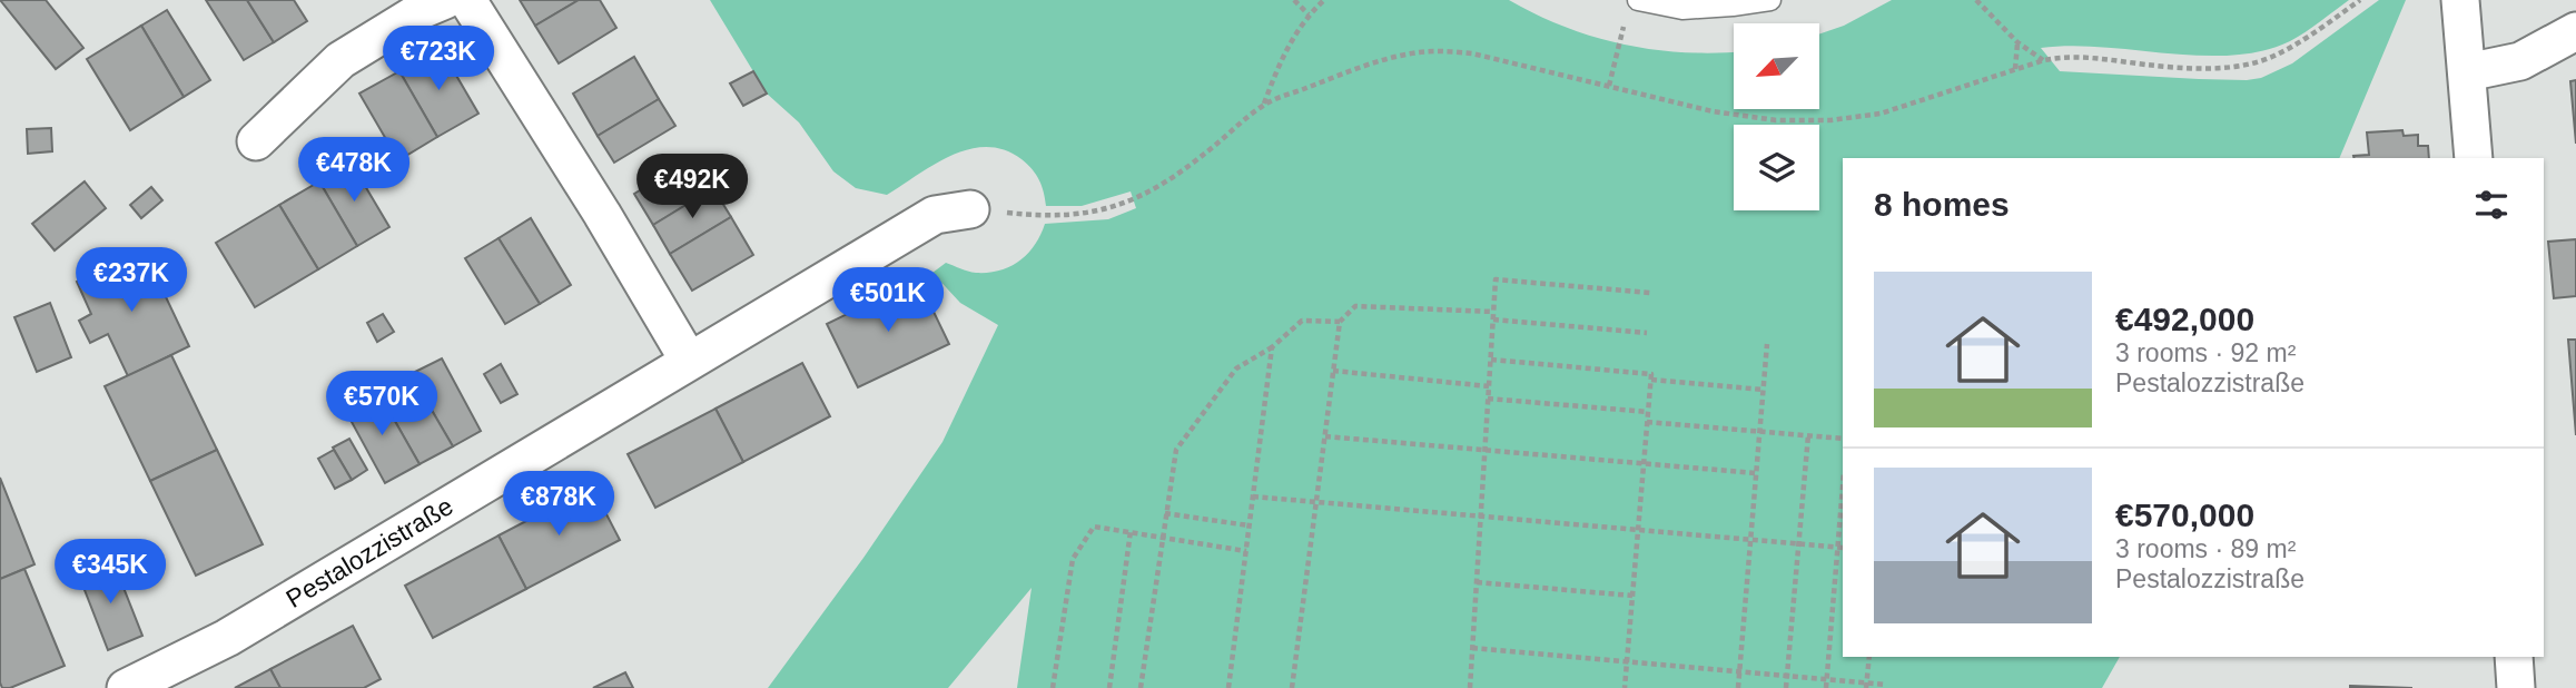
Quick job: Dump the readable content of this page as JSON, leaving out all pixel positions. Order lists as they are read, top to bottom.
{
  "streets": {
    "street": ["Pestalozzistraße"]
  },
  "north": "bottom left",
  "page": {
    "price": [
      "€723K",
      "€478K",
      "€492K",
      "€237K",
      "€501K",
      "€570K",
      "€878K",
      "€345K"
    ],
    "heading": "8 homes",
    "list": [
      {
        "name": "€492,000",
        "note": "3 rooms · 92 m² · Pestalozzistraße"
      },
      {
        "name": "€570,000",
        "note": "3 rooms · 89 m² · Pestalozzistraße"
      }
    ]
  }
}
